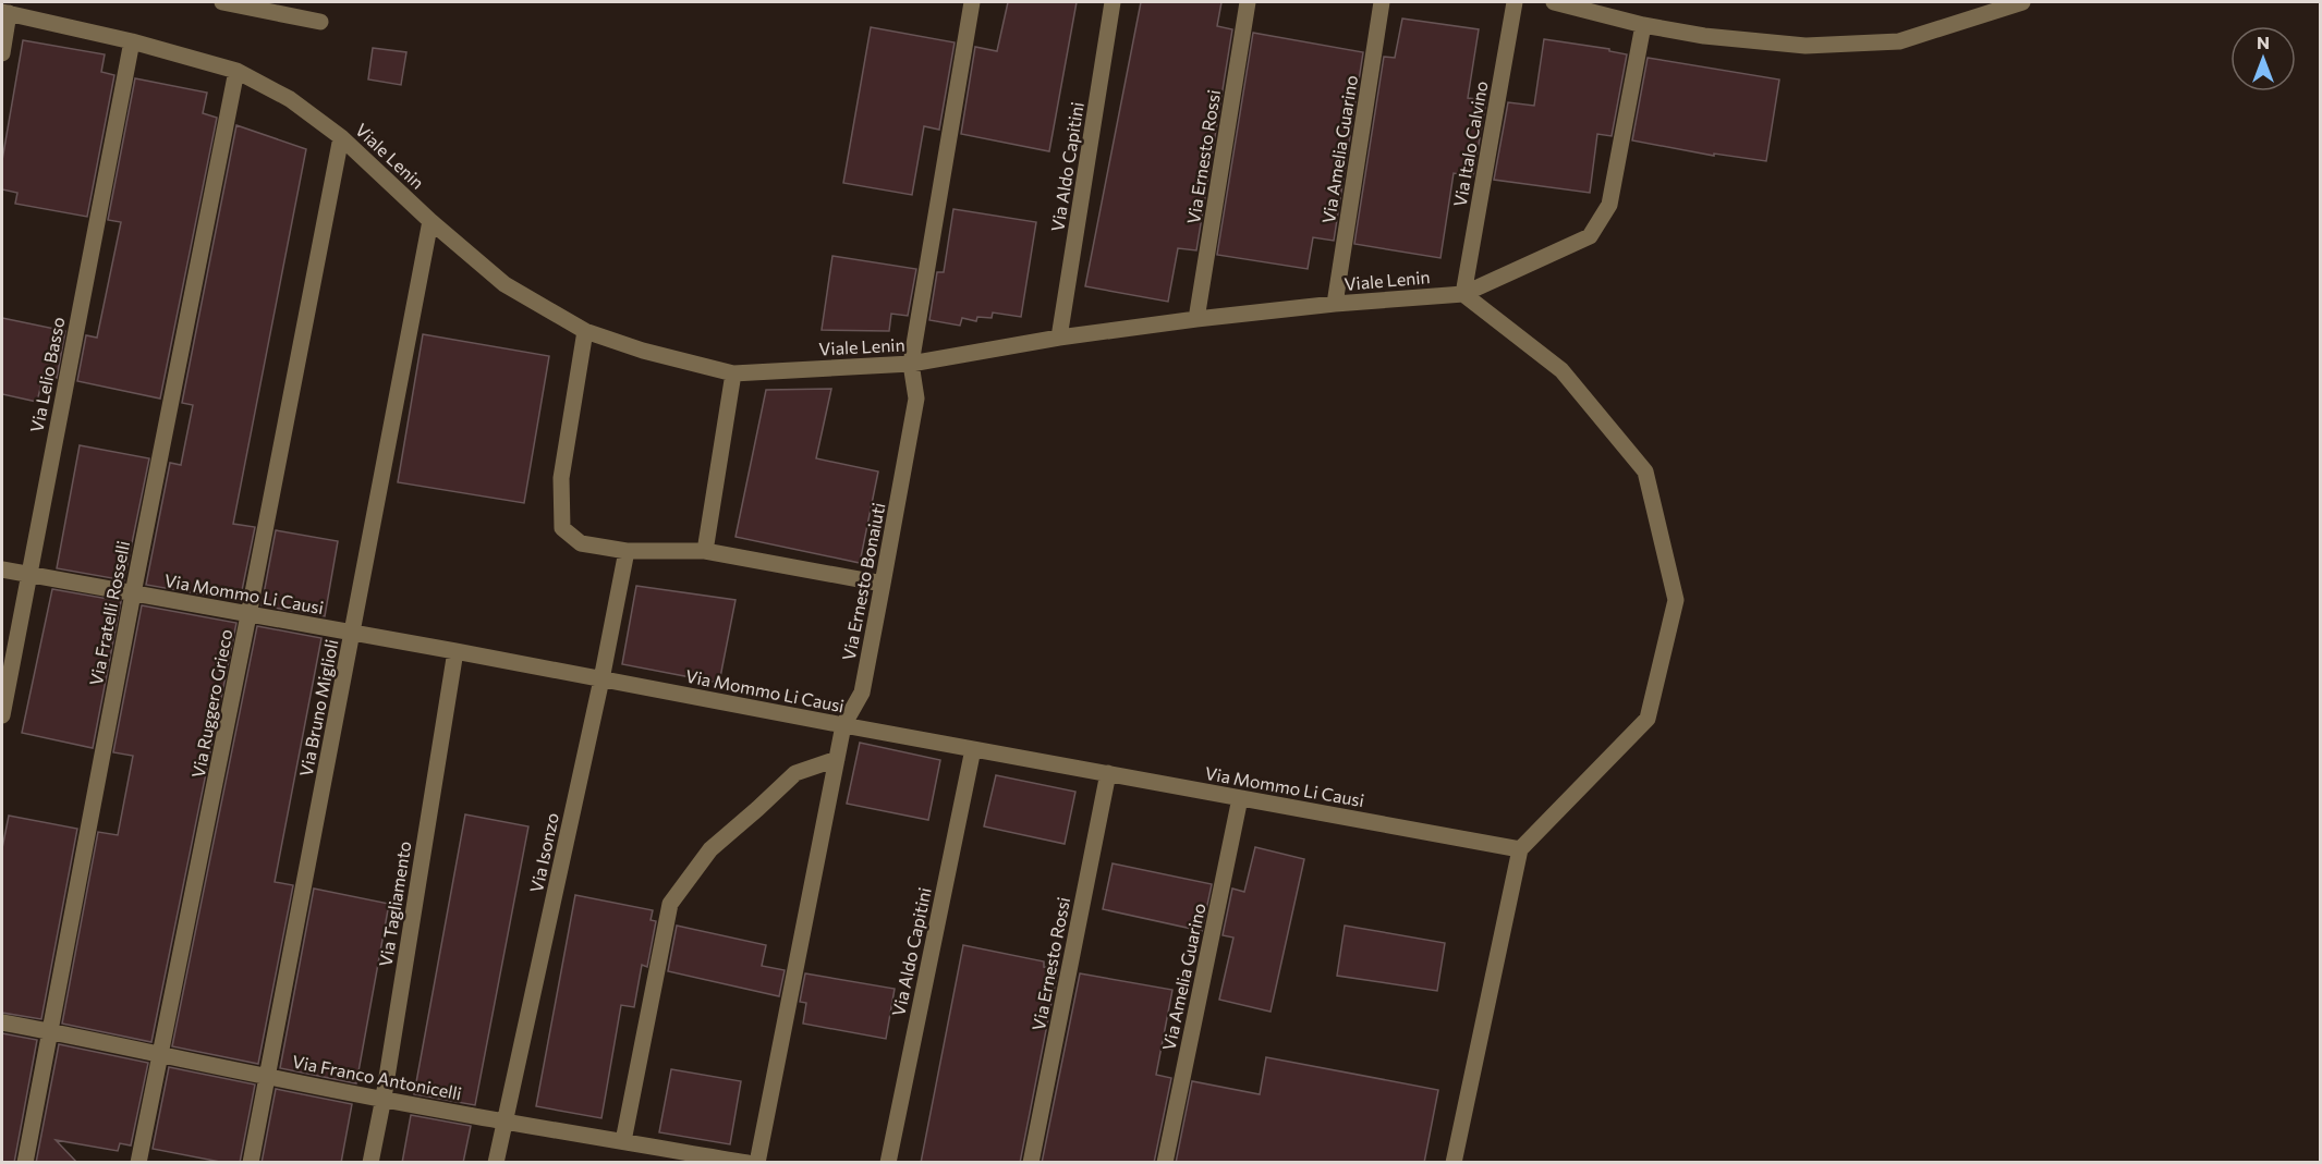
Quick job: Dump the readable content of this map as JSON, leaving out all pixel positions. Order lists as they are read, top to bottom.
{
  "streets": {
    "street": [
      "Via Italo Calvino",
      "Via Amelia Guarino",
      "Viale Lenin",
      "Via Ernesto Rossi",
      "Via Aldo Capitini",
      "Via Lelio Basso",
      "Via Ernesto Bonaiuti",
      "Via Mommo Li Causi",
      "Via Fratelli Rosselli",
      "Via Ruggero Grieco",
      "Via Bruno Miglioli",
      "Via Isonzo",
      "Via Tagliamento",
      "Via Franco Antonicelli"
    ]
  },
  "crossings": [
    ["Via Italo Calvino", "Viale Lenin"],
    ["Via Amelia Guarino", "Viale Lenin"],
    ["Via Amelia Guarino", "Via Mommo Li Causi"],
    ["Viale Lenin", "Via Ernesto Rossi"],
    ["Viale Lenin", "Via Aldo Capitini"],
    ["Viale Lenin", "Via Lelio Basso"],
    ["Viale Lenin", "Via Ernesto Bonaiuti"],
    ["Viale Lenin", "Via Fratelli Rosselli"],
    ["Viale Lenin", "Via Ruggero Grieco"],
    ["Viale Lenin", "Via Bruno Miglioli"],
    ["Via Ernesto Rossi", "Via Mommo Li Causi"],
    ["Via Aldo Capitini", "Via Mommo Li Causi"],
    ["Via Lelio Basso", "Via Mommo Li Causi"],
    ["Via Ernesto Bonaiuti", "Via Mommo Li Causi"],
    ["Via Mommo Li Causi", "Via Fratelli Rosselli"],
    ["Via Mommo Li Causi", "Via Ruggero Grieco"],
    ["Via Mommo Li Causi", "Via Bruno Miglioli"],
    ["Via Mommo Li Causi", "Via Isonzo"],
    ["Via Mommo Li Causi", "Via Tagliamento"],
    ["Via Fratelli Rosselli", "Via Franco Antonicelli"],
    ["Via Ruggero Grieco", "Via Franco Antonicelli"],
    ["Via Bruno Miglioli", "Via Franco Antonicelli"],
    ["Via Isonzo", "Via Franco Antonicelli"],
    ["Via Tagliamento", "Via Franco Antonicelli"]
  ],
  "north": "top"
}
